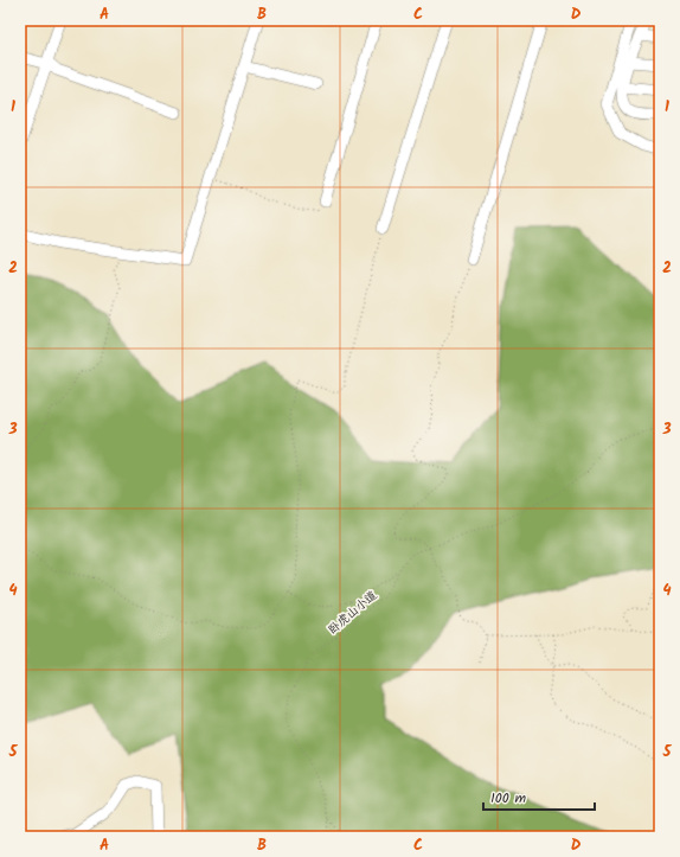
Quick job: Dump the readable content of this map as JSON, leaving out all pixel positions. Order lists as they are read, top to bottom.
{
  "streets": {
    "path": ["卧虎山小道"]
  },
  "scale_bar": "100 m",
  "grid": {
    "columns": [
      "A",
      "B",
      "C",
      "D"
    ],
    "rows": [
      "1",
      "2",
      "3",
      "4",
      "5"
    ]
  }
}
